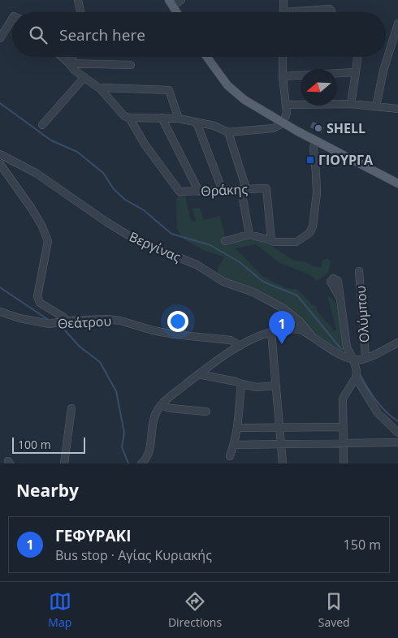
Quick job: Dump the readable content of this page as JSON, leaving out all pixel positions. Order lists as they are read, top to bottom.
{
  "streets": {
    "street": [
      "Θράκης",
      "Βεργίνας",
      "Ολύμπου",
      "Θεάτρου"
    ]
  },
  "places": {
    "other": ["SHELL"],
    "transit": ["ΓΙΟΥΡΓΑ"]
  },
  "scale_bar": "100 m",
  "north": "left",
  "page": {
    "search": "Search here",
    "pins": "1",
    "scale": "100 m",
    "heading": "Nearby",
    "list": [
      {
        "mark": "1",
        "name": "ΓΕΦΥΡΑΚΙ",
        "note": "Bus stop · Αγίας Κυριακής",
        "value": "150 m"
      }
    ],
    "nav": ["Map", "Directions", "Saved"]
  }
}
